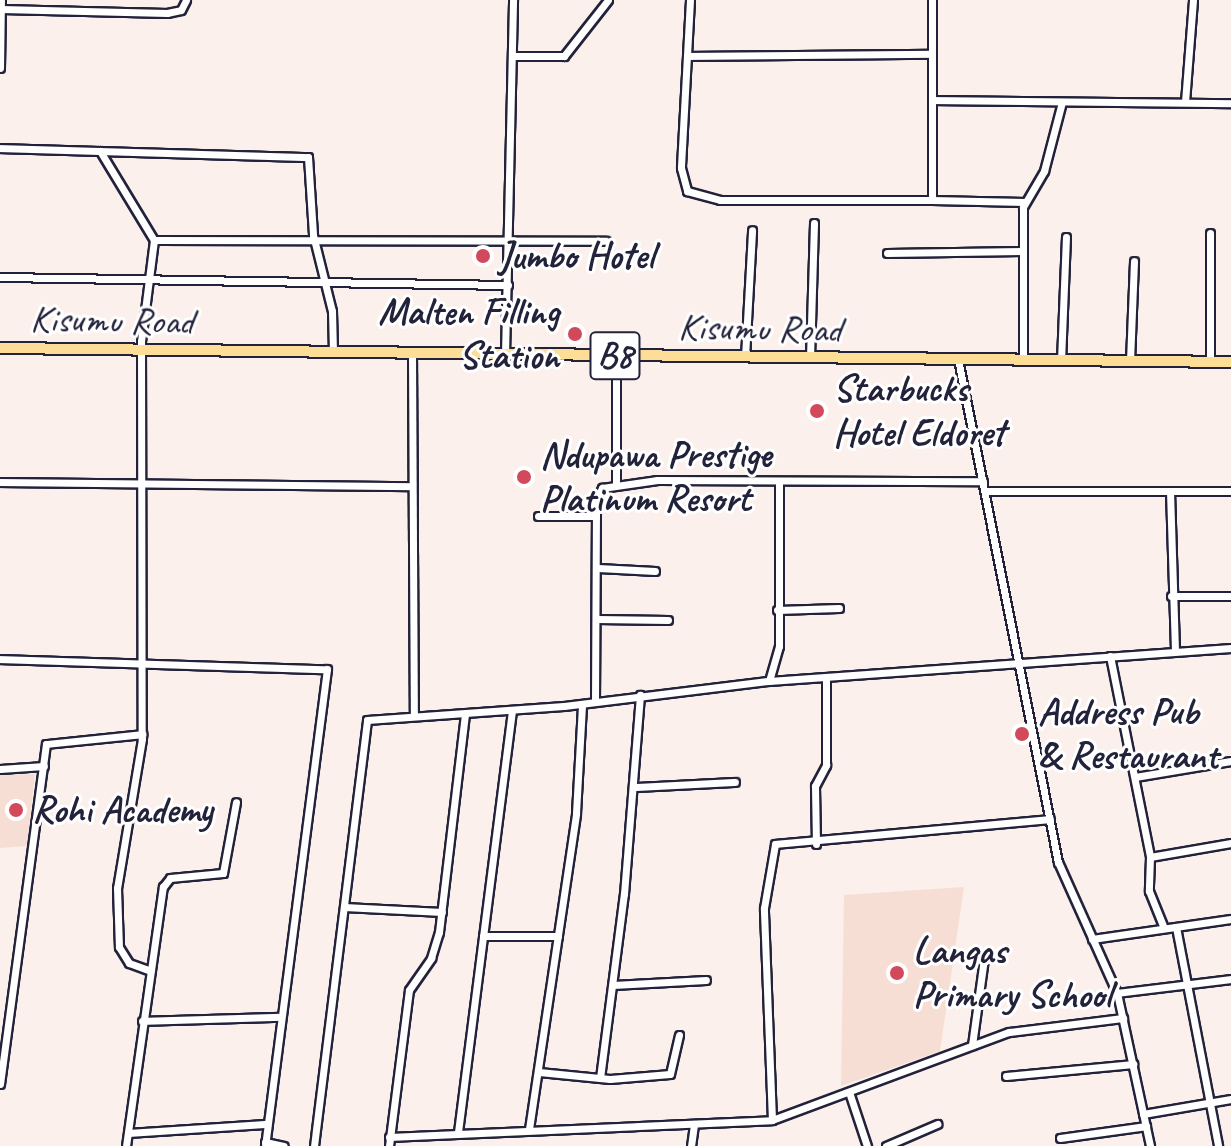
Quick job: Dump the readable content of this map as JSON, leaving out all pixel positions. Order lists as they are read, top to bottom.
{
  "streets": {
    "highway": ["Kisumu Road", "B8"]
  },
  "places": [
    "Jumbo Hotel",
    "Malten Filling Station",
    "Starbucks Hotel Eldoret",
    "Ndupawa Prestige Platinum Resort",
    "Address Pub & Restaurant",
    "Rohi Academy",
    "Langas Primary School"
  ]
}
